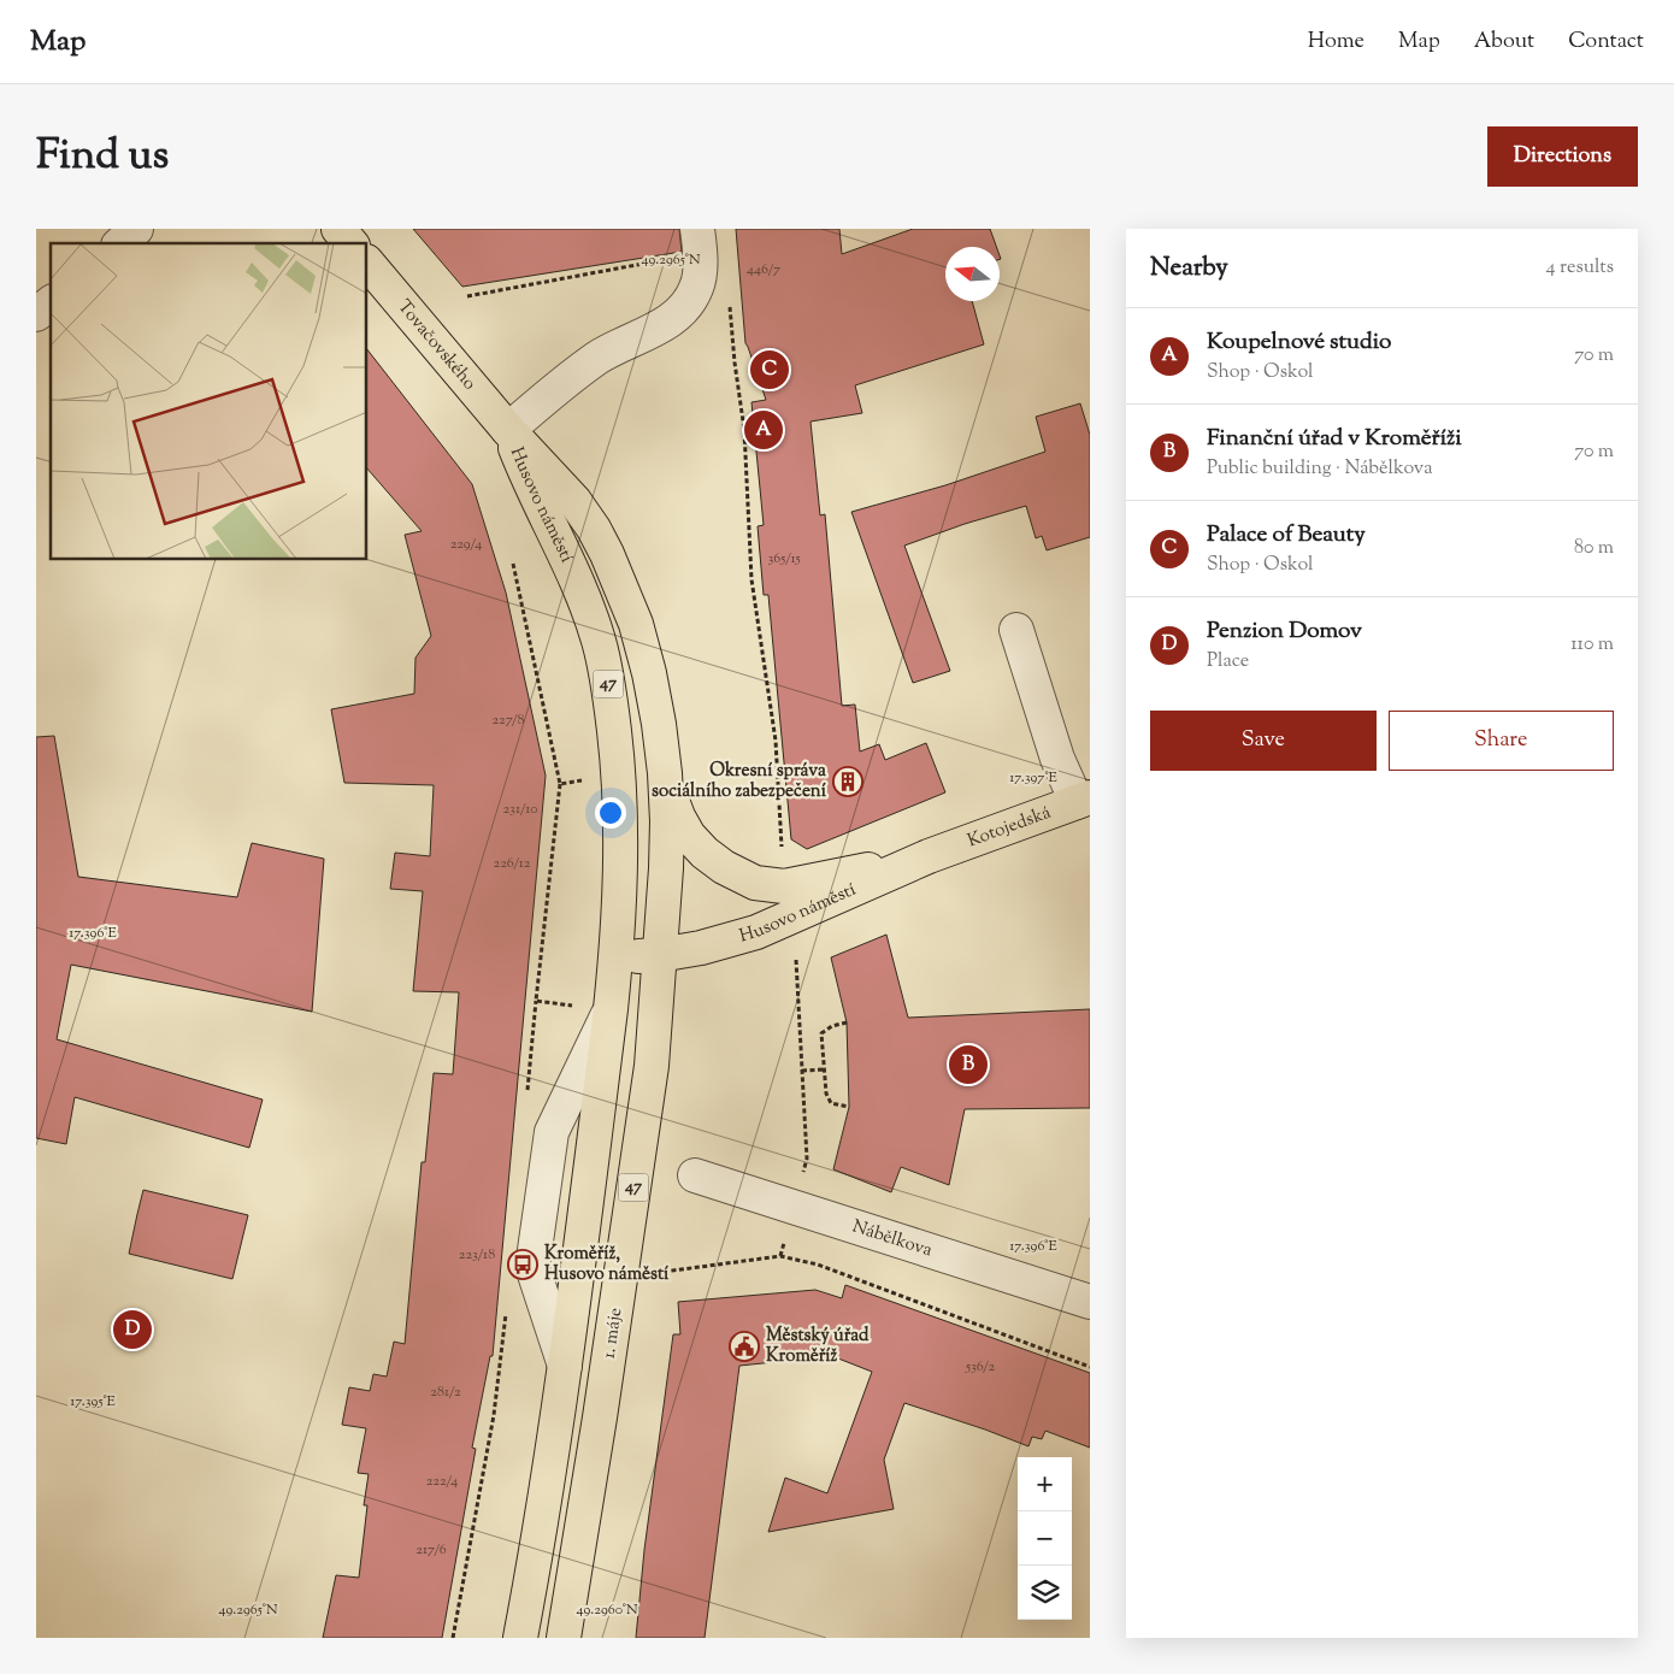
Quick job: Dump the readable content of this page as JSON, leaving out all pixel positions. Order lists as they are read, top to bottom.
{
  "streets": {
    "main road": [
      "Tovačovského",
      "Husovo náměstí",
      "47",
      "Kotojedská",
      "1. máje"
    ],
    "street": ["Nábělkova"]
  },
  "crossings": [
    ["Tovačovského", "Husovo náměstí"],
    ["Husovo náměstí", "47"],
    ["Husovo náměstí", "Kotojedská"],
    ["Husovo náměstí", "1. máje"]
  ],
  "places": {
    "building": ["Okresní správa sociálního zabezpečení"],
    "bus stop": ["Kroměříž, Husovo náměstí"],
    "public building": ["Městský úřad Kroměříž"]
  },
  "house_numbers": [
    "446/7",
    "229/4",
    "365/15",
    "227/8",
    "231/10",
    "226/12",
    "223/18",
    "536/2",
    "281/2",
    "222/4",
    "217/6"
  ],
  "north": "left",
  "page": {
    "header": "Map",
    "nav": [
      "Home",
      "Map",
      "About",
      "Contact"
    ],
    "title": "Find us",
    "buttons": [
      "Directions",
      ["Save", "Share"]
    ],
    "heading": ["Nearby", "4 results"],
    "list": [
      {
        "mark": "A",
        "name": "Koupelnové studio",
        "note": "Shop · Oskol",
        "value": "70 m"
      },
      {
        "mark": "B",
        "name": "Finanční úřad v Kroměříži",
        "note": "Public building · Nábělkova",
        "value": "70 m"
      },
      {
        "mark": "C",
        "name": "Palace of Beauty",
        "note": "Shop · Oskol",
        "value": "80 m"
      },
      {
        "mark": "D",
        "name": "Penzion Domov",
        "note": "Place",
        "value": "110 m"
      }
    ],
    "pins": [
      "C",
      "A",
      "B",
      "D"
    ],
    "map_buttons": ["+", "−"]
  },
  "coordinates": [
    "49.2965°N",
    "17.397°E",
    "17.396°E",
    "17.395°E",
    "49.2960°N"
  ]
}
